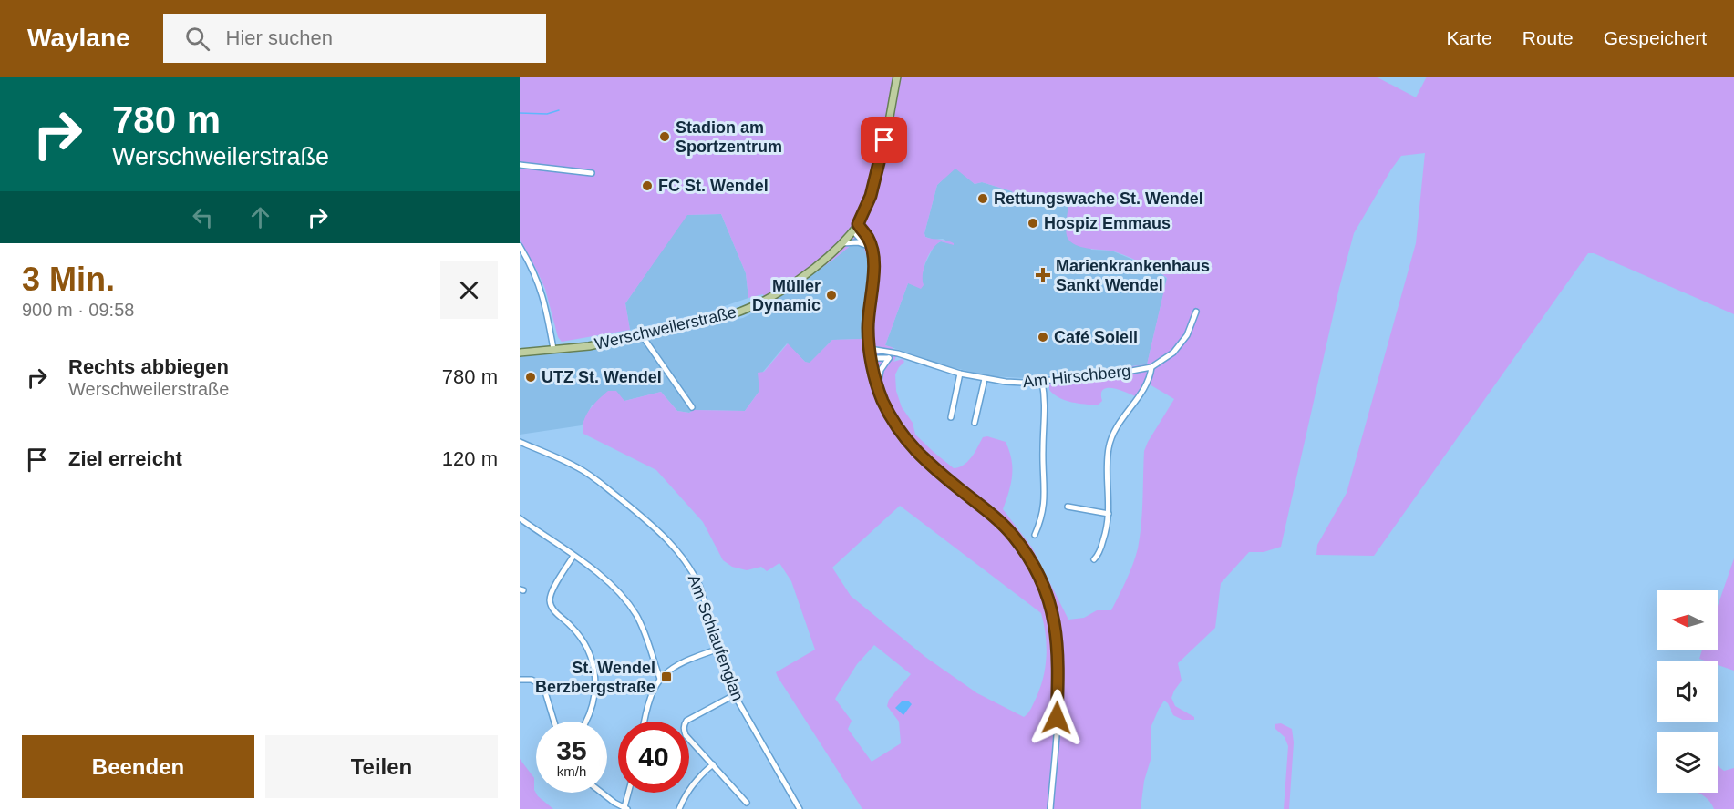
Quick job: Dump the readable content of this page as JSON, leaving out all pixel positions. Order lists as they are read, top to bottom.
{
  "streets": {
    "main road": ["Werschweilerstraße"],
    "street": ["Am Hirschberg", "Am Schlaufenglan"]
  },
  "places": {
    "other": [
      "Stadion am Sportzentrum",
      "FC St. Wendel",
      "Rettungswache St. Wendel",
      "Hospiz Emmaus",
      "Müller Dynamic",
      "Café Soleil",
      "UTZ St. Wendel"
    ],
    "health": ["Marienkrankenhaus Sankt Wendel"],
    "transit": ["St. Wendel Berzbergstraße"]
  },
  "north": "left",
  "page": {
    "header": "Waylane",
    "search": "Hier suchen",
    "nav": ["Karte", "Route", "Gespeichert"],
    "turn": ["780 m", "Werschweilerstraße"],
    "heading": ["3 Min.", "900 m · 09:58"],
    "list": [
      {
        "name": "Rechts abbiegen",
        "note": "Werschweilerstraße",
        "value": "780 m"
      },
      {
        "name": "Ziel erreicht",
        "value": "120 m"
      }
    ],
    "speed": "35 km/h",
    "limit": "40",
    "buttons": ["Beenden", "Teilen"]
  }
}
